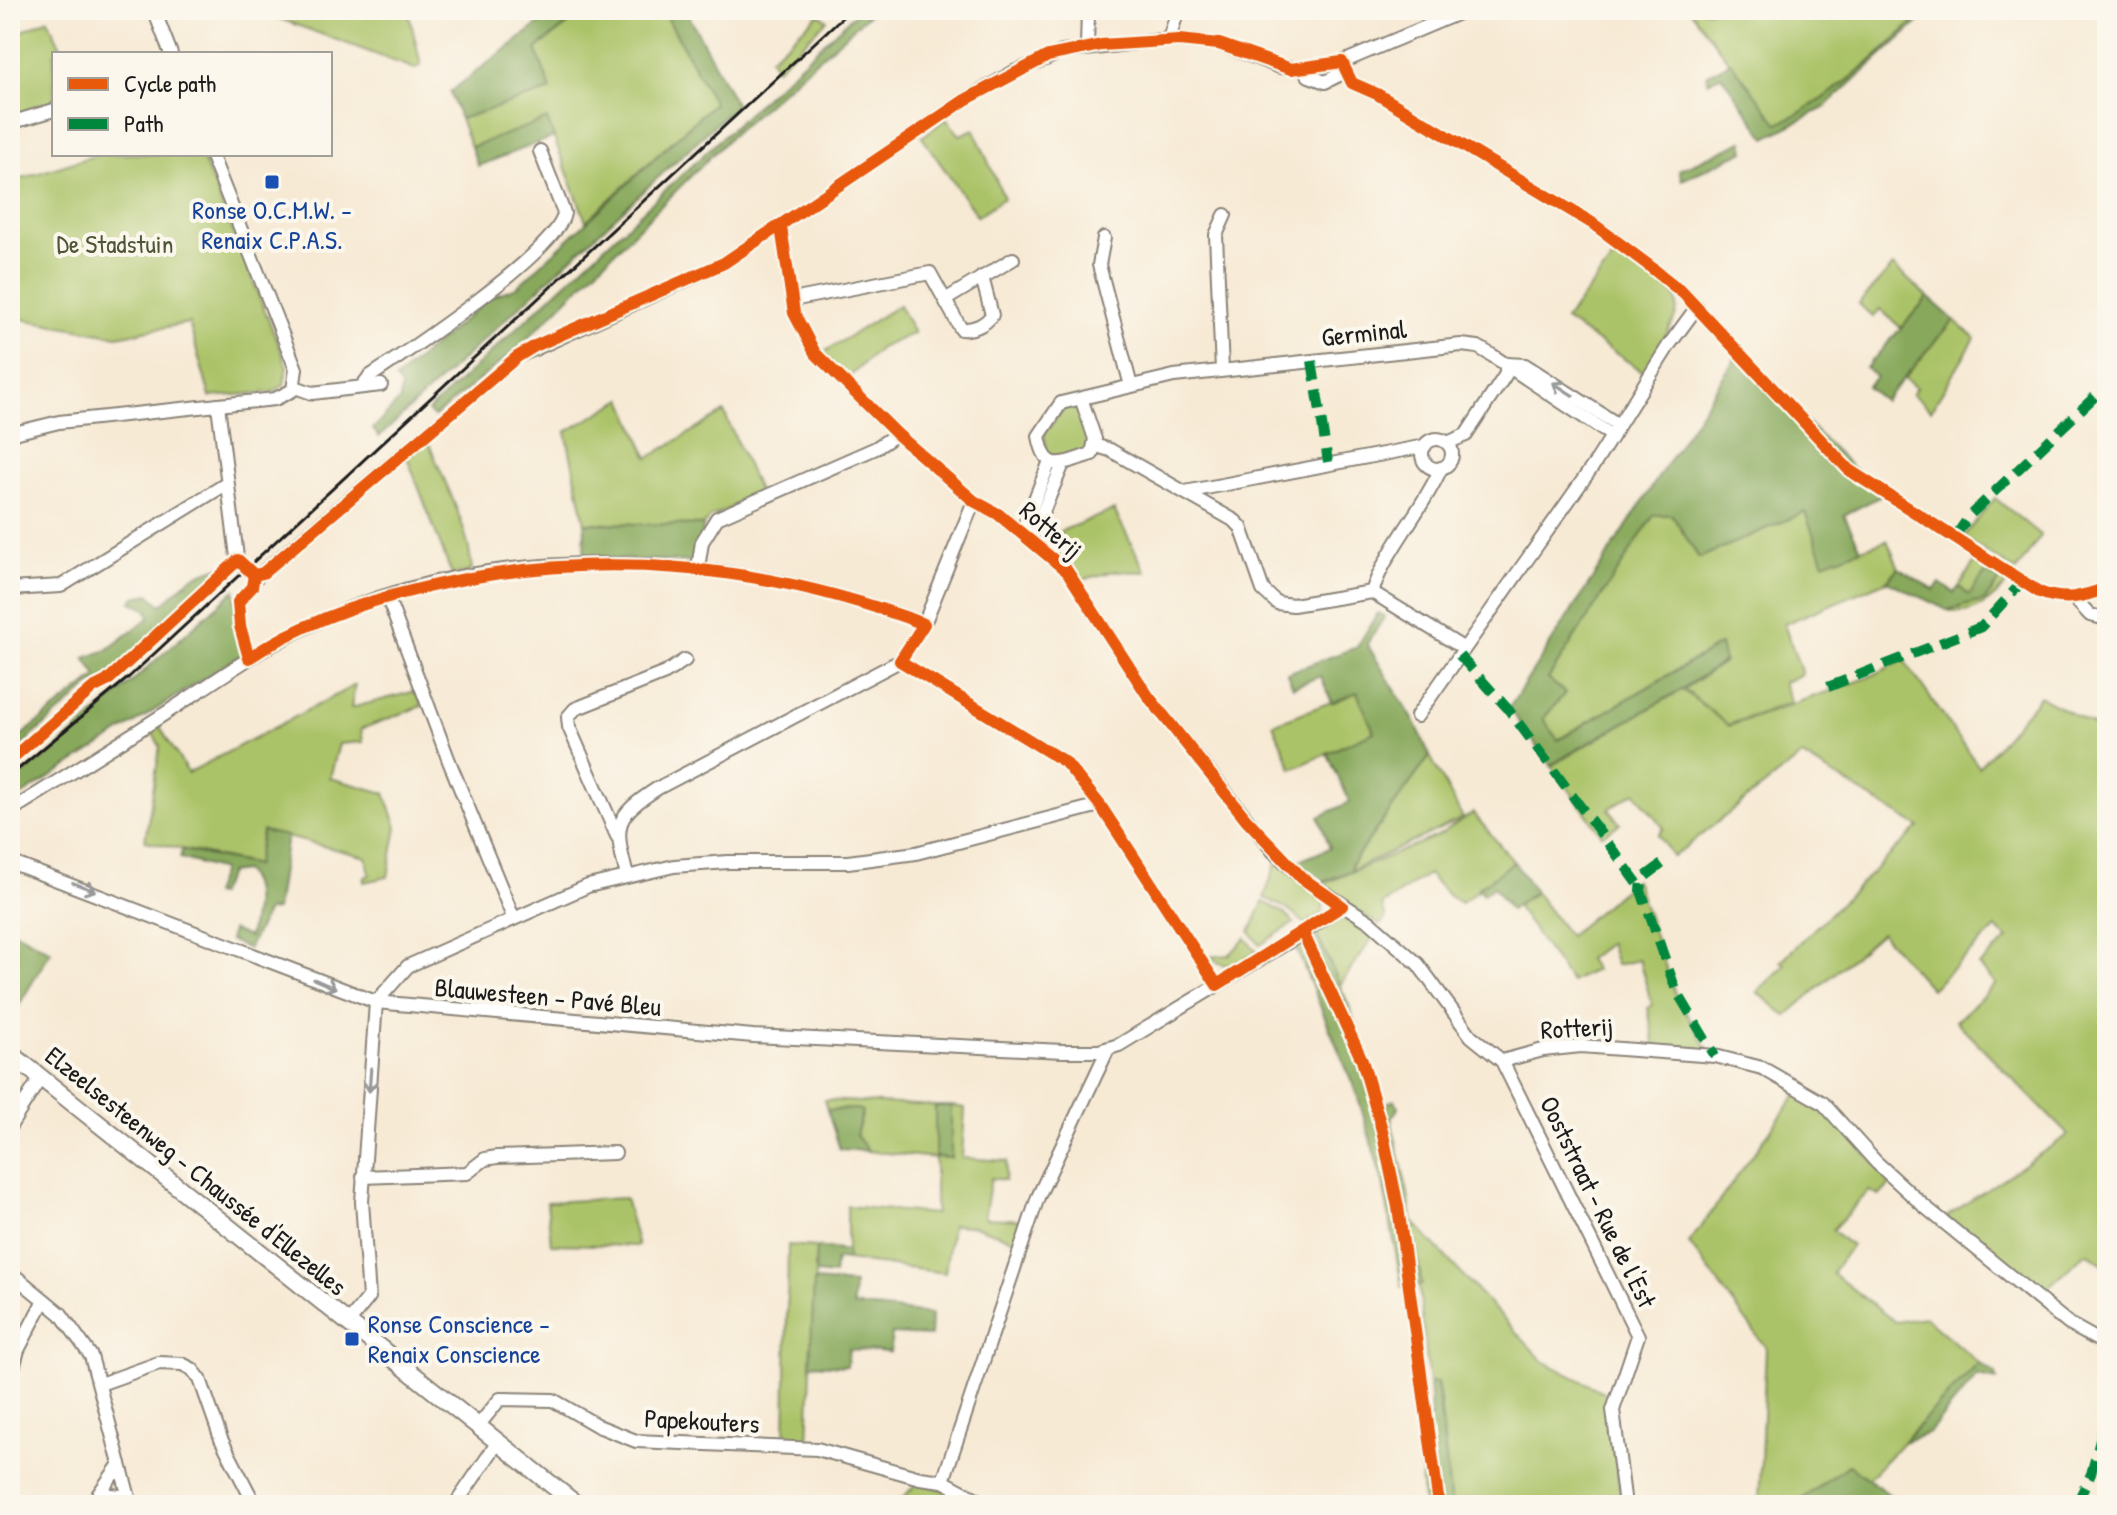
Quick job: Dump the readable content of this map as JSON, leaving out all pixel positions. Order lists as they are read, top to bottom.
{
  "streets": {
    "main road": ["Elzeelsesteenweg - Chaussée d'Ellezelles"],
    "street": [
      "Germinal",
      "Rotterij",
      "Blauwesteen - Pavé Bleu",
      "Ooststraat - Rue de l'Est",
      "Papekouters"
    ]
  },
  "crossings": [
    ["Rotterij", "Ooststraat - Rue de l'Est"],
    ["Elzeelsesteenweg - Chaussée d'Ellezelles", "Papekouters"]
  ],
  "parks": ["De Stadstuin"],
  "places": {
    "transit": ["Ronse O.C.M.W. - Renaix C.P.A.S.", "Ronse Conscience - Renaix Conscience"]
  },
  "legend": ["Cycle path", "Path"]
}
